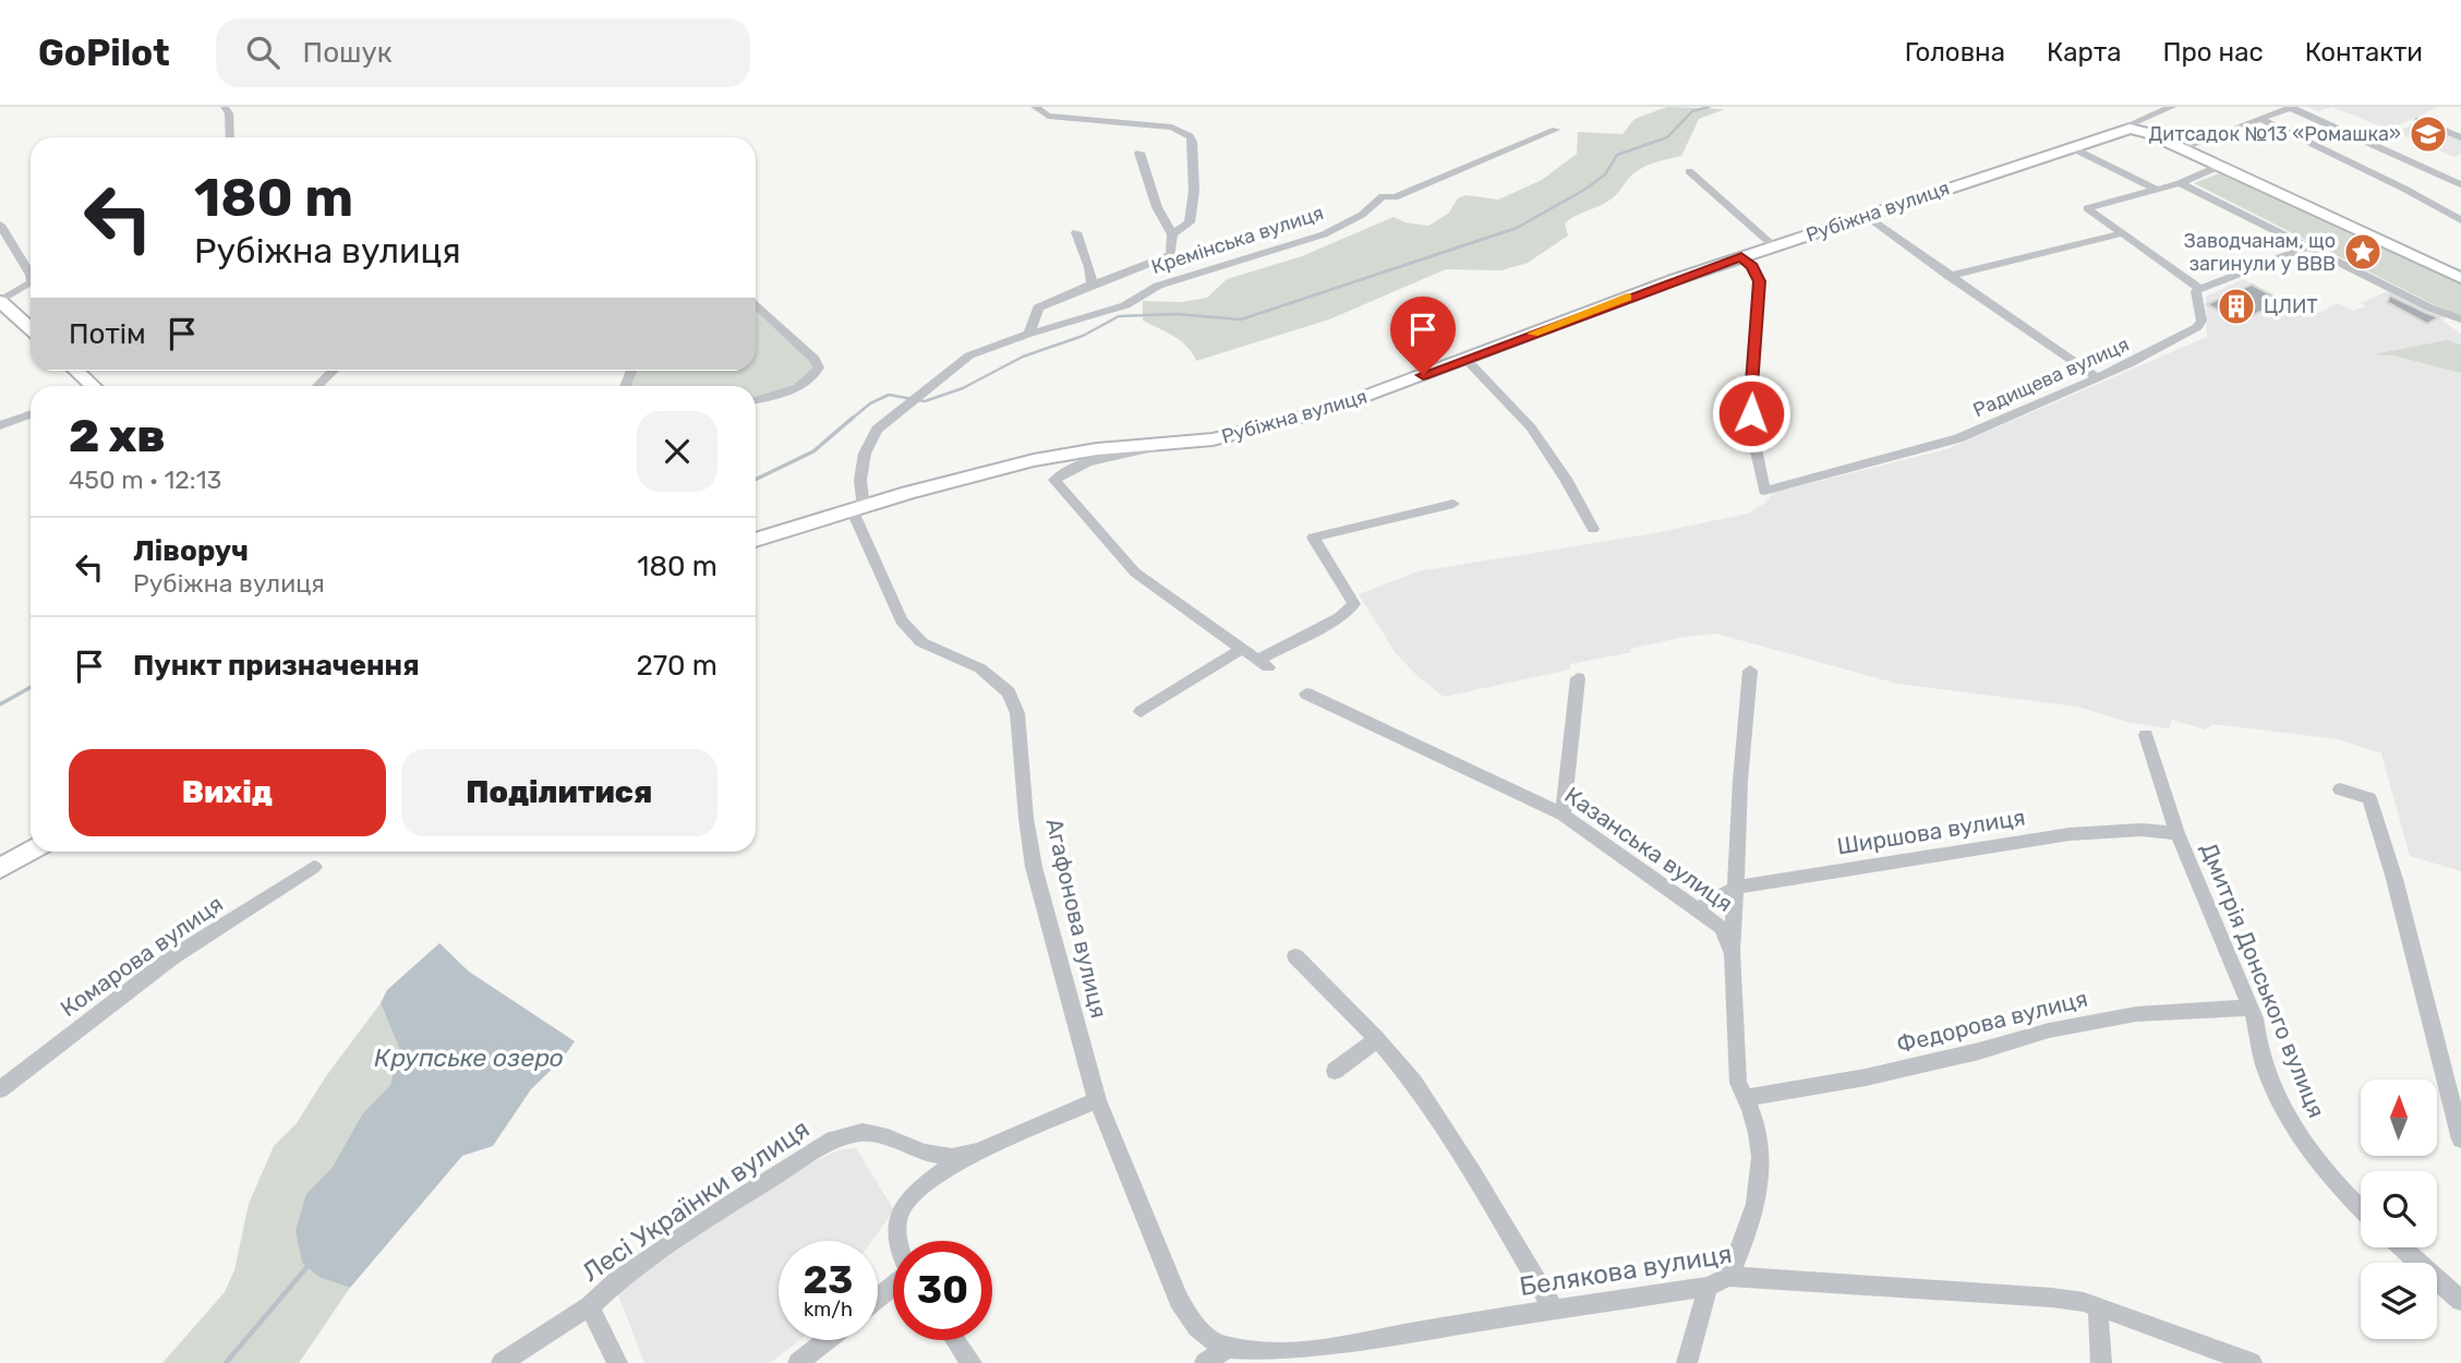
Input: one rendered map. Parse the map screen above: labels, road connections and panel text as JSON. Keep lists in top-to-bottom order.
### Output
{
  "streets": {
    "street": [
      "Рубіжна вулиця",
      "Кремінська вулиця",
      "Радищева вулиця",
      "Ширшова вулиця",
      "Казанська вулиця",
      "Агафонова вулиця",
      "Комарова вулиця",
      "Дмитрія Донського вулиця",
      "Федорова вулиця",
      "Лесі Українки вулиця",
      "Белякова вулиця"
    ]
  },
  "crossings": [
    ["Рубіжна вулиця", "Кремінська вулиця"],
    ["Рубіжна вулиця", "Радищева вулиця"],
    ["Рубіжна вулиця", "Агафонова вулиця"],
    ["Кремінська вулиця", "Агафонова вулиця"],
    ["Ширшова вулиця", "Казанська вулиця"],
    ["Ширшова вулиця", "Дмитрія Донського вулиця"],
    ["Казанська вулиця", "Федорова вулиця"],
    ["Казанська вулиця", "Белякова вулиця"],
    ["Агафонова вулиця", "Белякова вулиця"],
    ["Дмитрія Донського вулиця", "Федорова вулиця"]
  ],
  "water": ["Крупське озеро"],
  "places": {
    "school or university": ["Дитсадок №13 «Ромашка»"],
    "place": ["Заводчанам, що загинули у ВВВ"],
    "building": ["ЦЛИТ"]
  },
  "north": "top",
  "page": {
    "header": "GoPilot",
    "search": "Пошук",
    "nav": [
      "Головна",
      "Карта",
      "Про нас",
      "Контакти"
    ],
    "turn": ["180 m", "Рубіжна вулиця"],
    "then": "Потім",
    "heading": ["2 хв", "450 m · 12:13"],
    "list": [
      {
        "name": "Ліворуч",
        "note": "Рубіжна вулиця",
        "value": "180 m"
      },
      {
        "name": "Пункт призначення",
        "value": "270 m"
      }
    ],
    "buttons": ["Вихід", "Поділитися"],
    "speed": "23 km/h",
    "limit": "30"
  }
}
